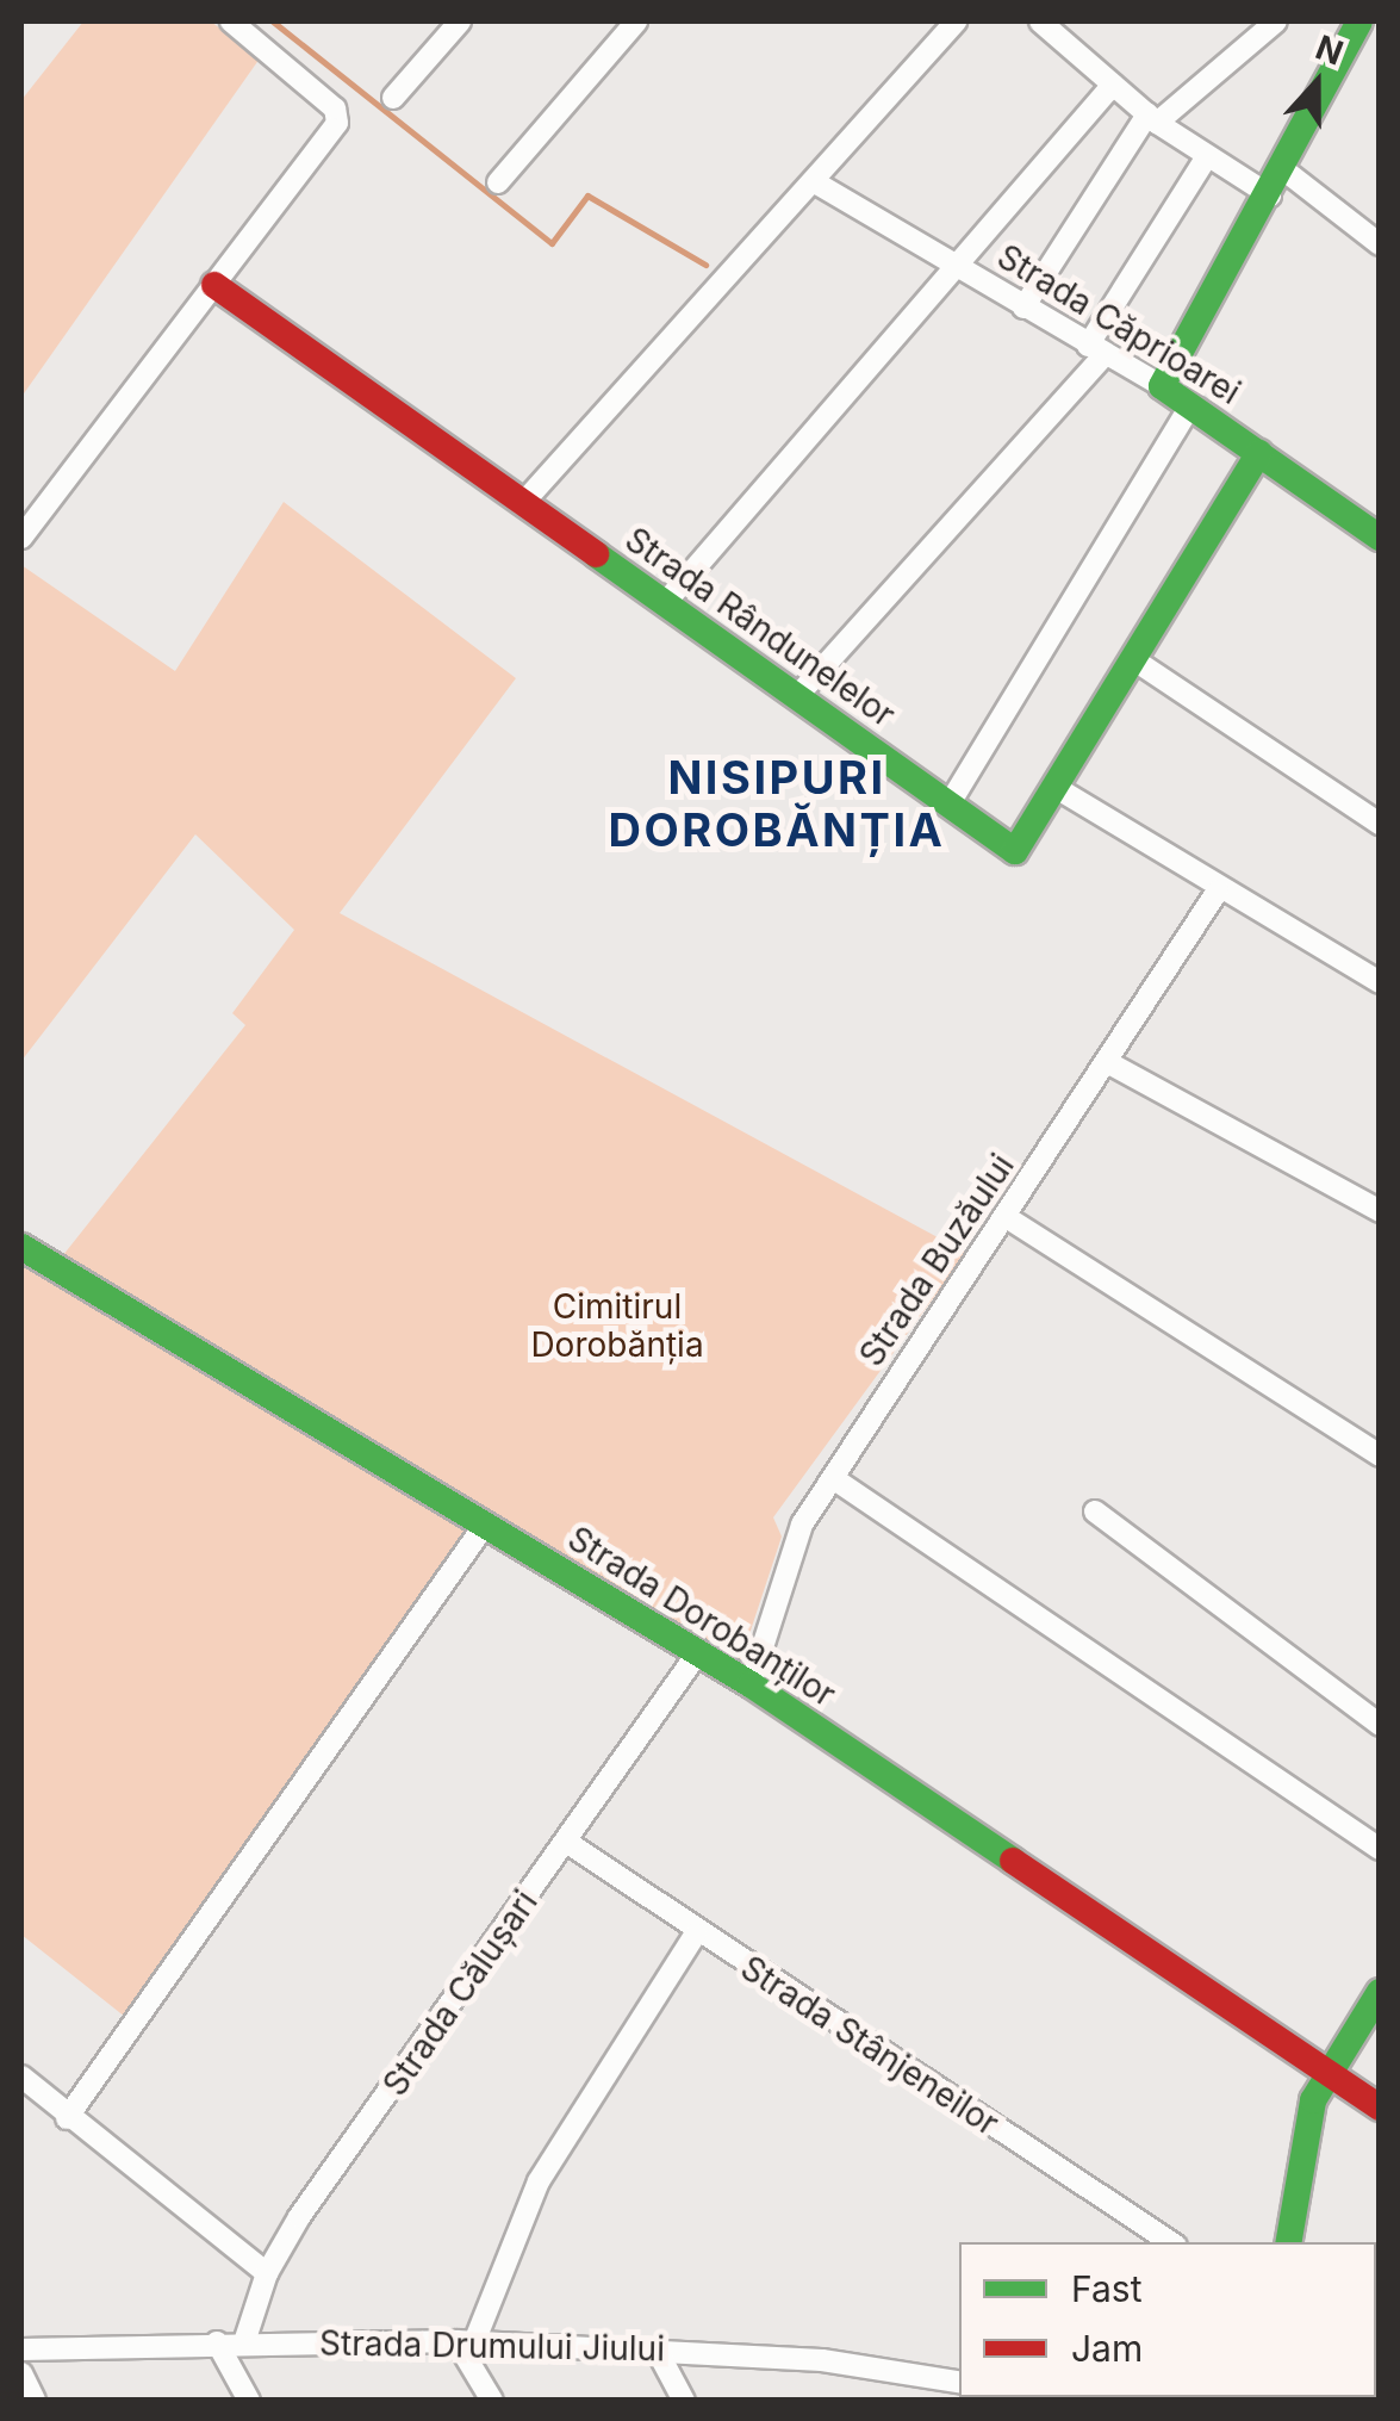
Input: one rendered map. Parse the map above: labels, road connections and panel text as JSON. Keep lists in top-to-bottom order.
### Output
{
  "streets": {
    "street": [
      "Strada Căprioarei",
      "Strada Rândunelelor",
      "Strada Buzăului",
      "Strada Dorobanților",
      "Strada Călușari",
      "Strada Stânjeneilor",
      "Strada Drumului Jiului"
    ]
  },
  "crossings": [
    ["Strada Buzăului", "Strada Dorobanților"],
    ["Strada Dorobanților", "Strada Călușari"],
    ["Strada Călușari", "Strada Stânjeneilor"],
    ["Strada Călușari", "Strada Drumului Jiului"]
  ],
  "districts": ["NISIPURI DOROBĂNȚIA"],
  "parks": ["Cimitirul Dorobănția"],
  "legend": ["Fast", "Jam"],
  "north": "top"
}
